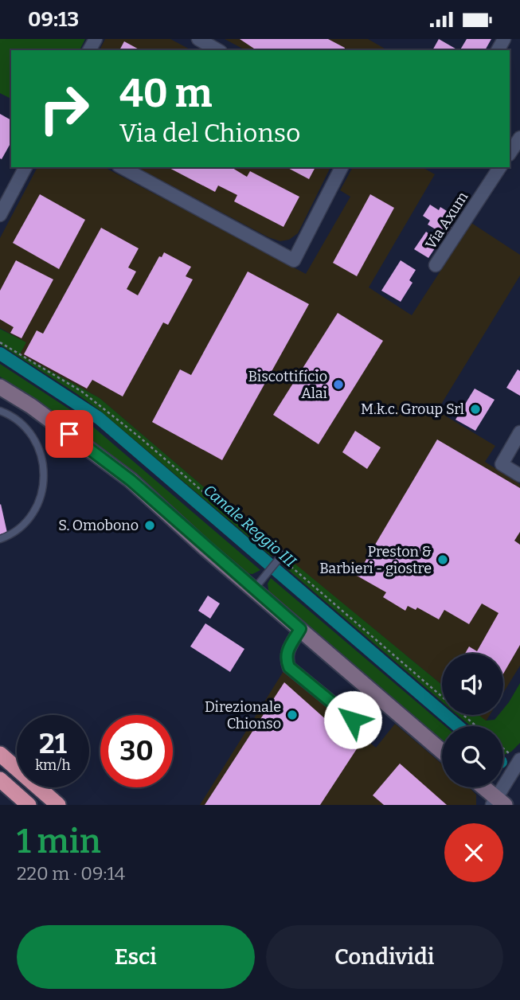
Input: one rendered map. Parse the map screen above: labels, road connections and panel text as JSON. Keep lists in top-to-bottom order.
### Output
{
  "streets": {
    "street": ["Via Axum"]
  },
  "water": ["Canale Reggio III"],
  "places": [
    "Biscottificio Alai",
    "M.k.c. Group Srl",
    "S. Omobono",
    "Preston & Barbieri - giostre",
    "Direzionale Chionso"
  ],
  "page": {
    "status": "09:13",
    "turn": ["40 m", "Via del Chionso"],
    "speed": "21 km/h",
    "limit": "30",
    "heading": ["1 min", "220 m · 09:14"],
    "buttons": ["Esci", "Condividi"]
  }
}
